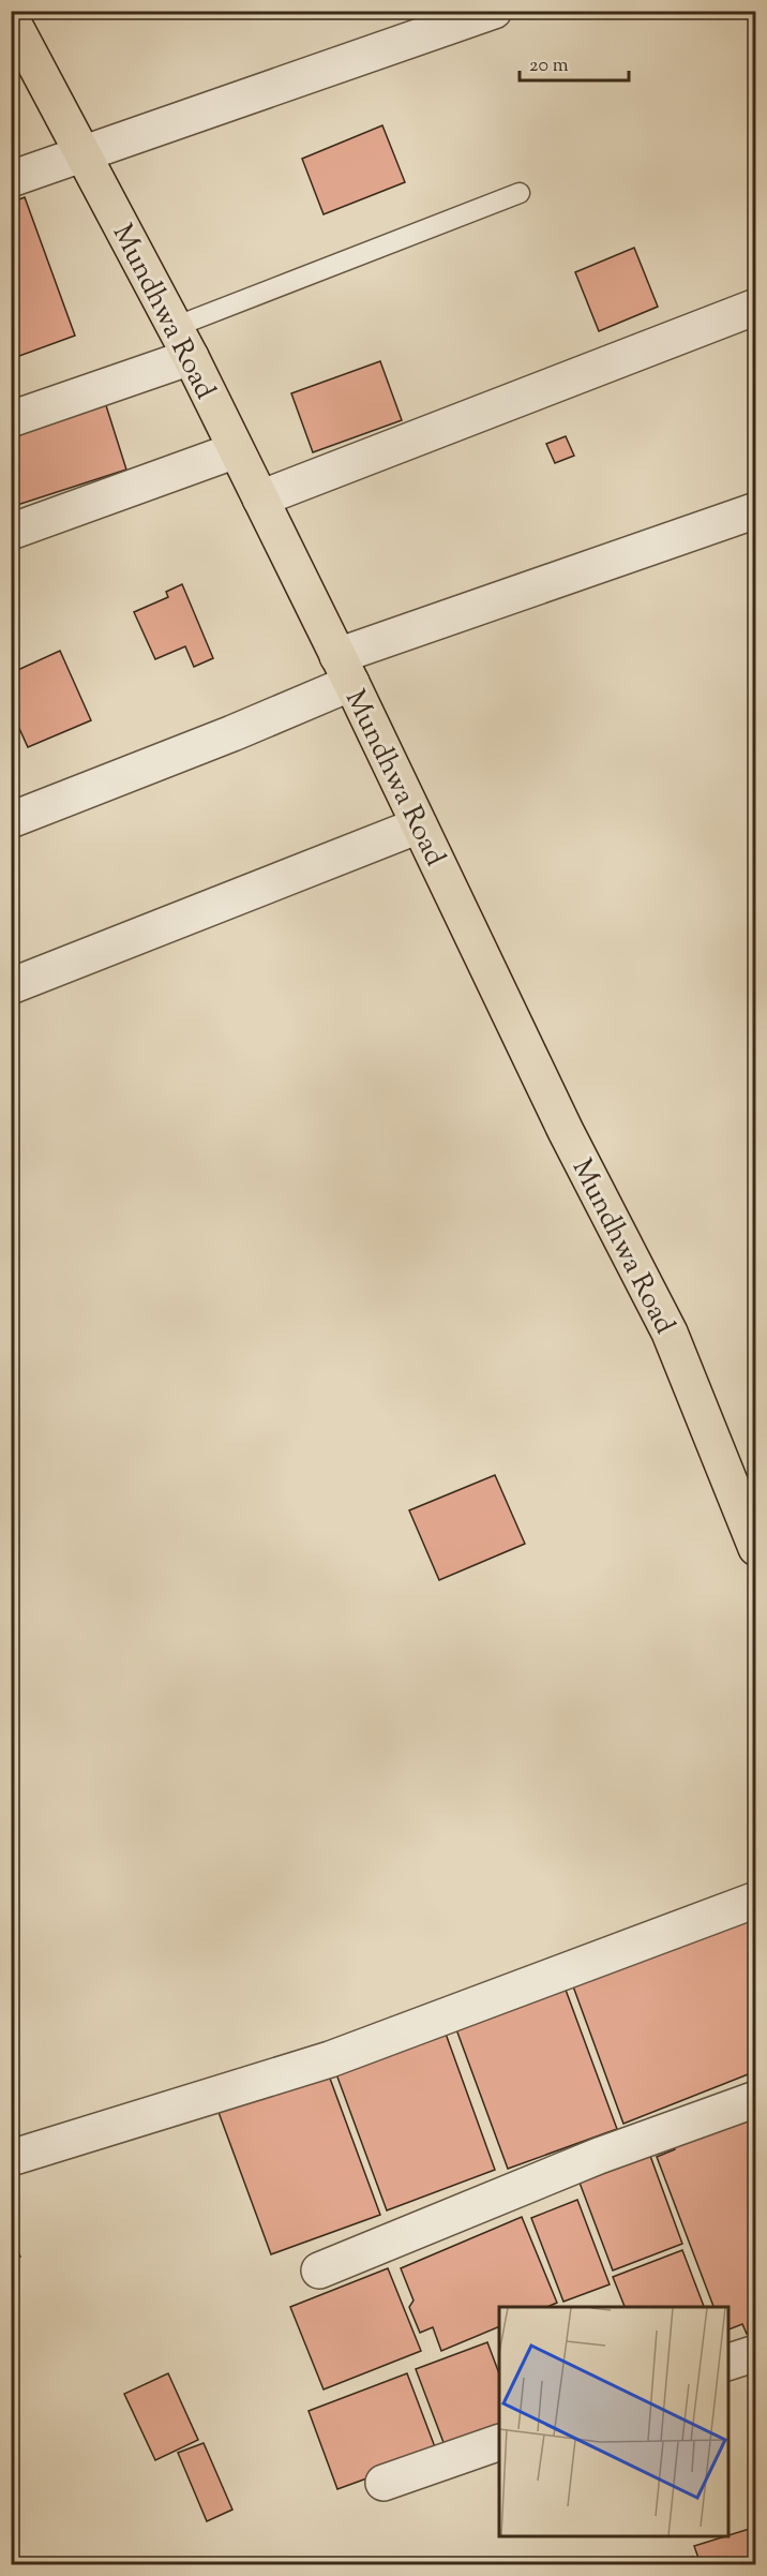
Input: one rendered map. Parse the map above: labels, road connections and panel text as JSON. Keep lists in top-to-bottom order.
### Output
{
  "streets": {
    "main road": ["Mundhwa Road"]
  },
  "scale_bar": "20 m"
}
